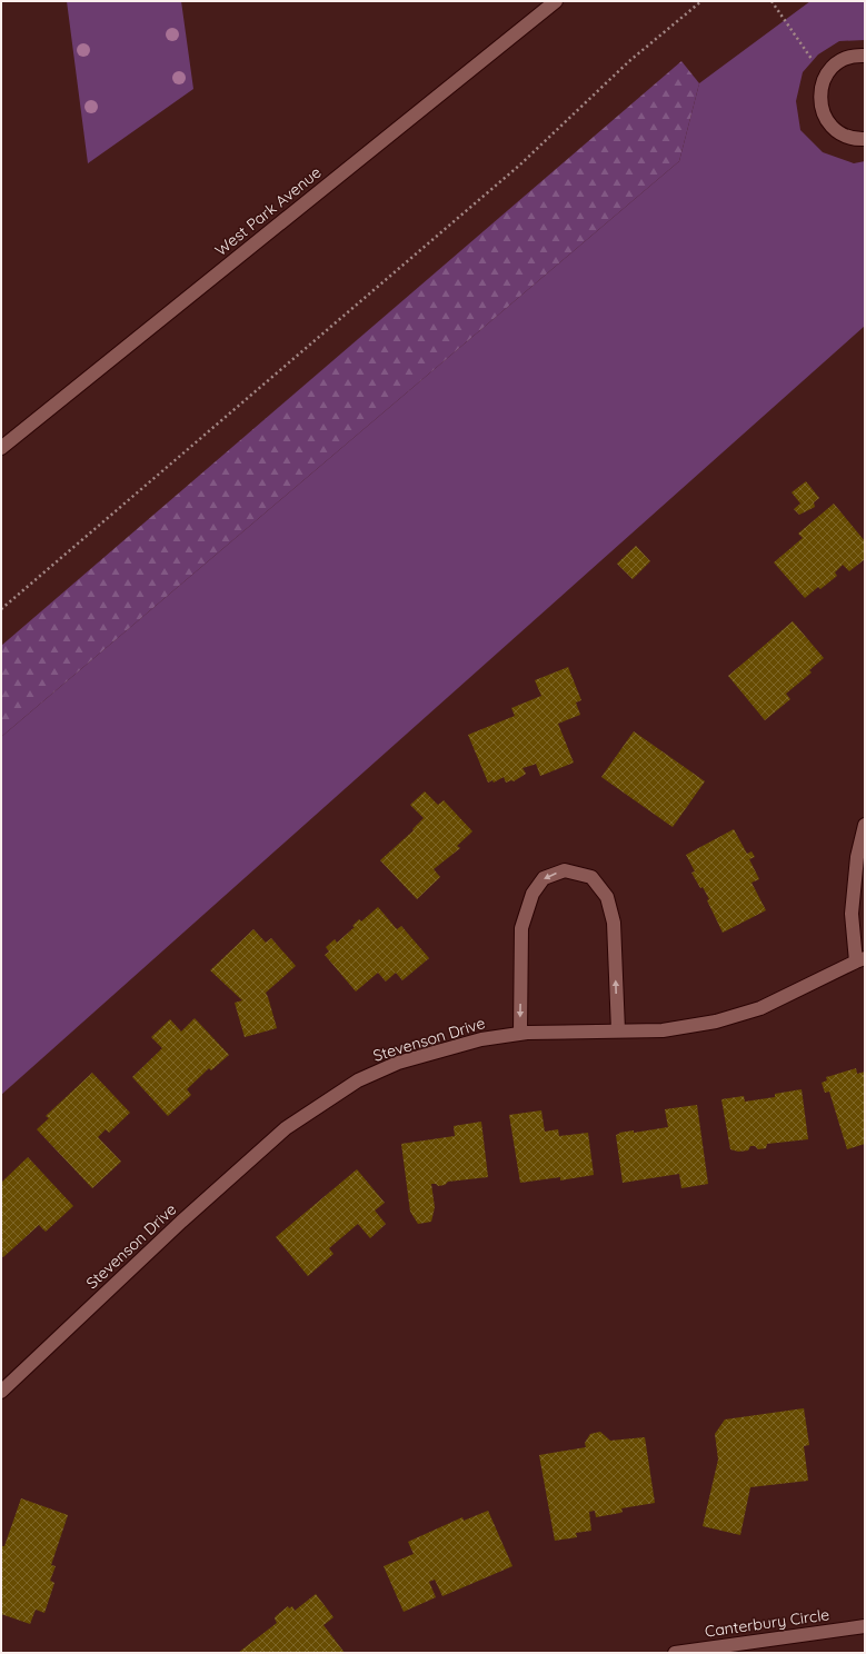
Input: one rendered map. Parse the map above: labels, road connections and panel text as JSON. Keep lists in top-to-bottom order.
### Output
{
  "streets": {
    "street": ["West Park Avenue", "Stevenson Drive", "Canterbury Circle"]
  }
}
